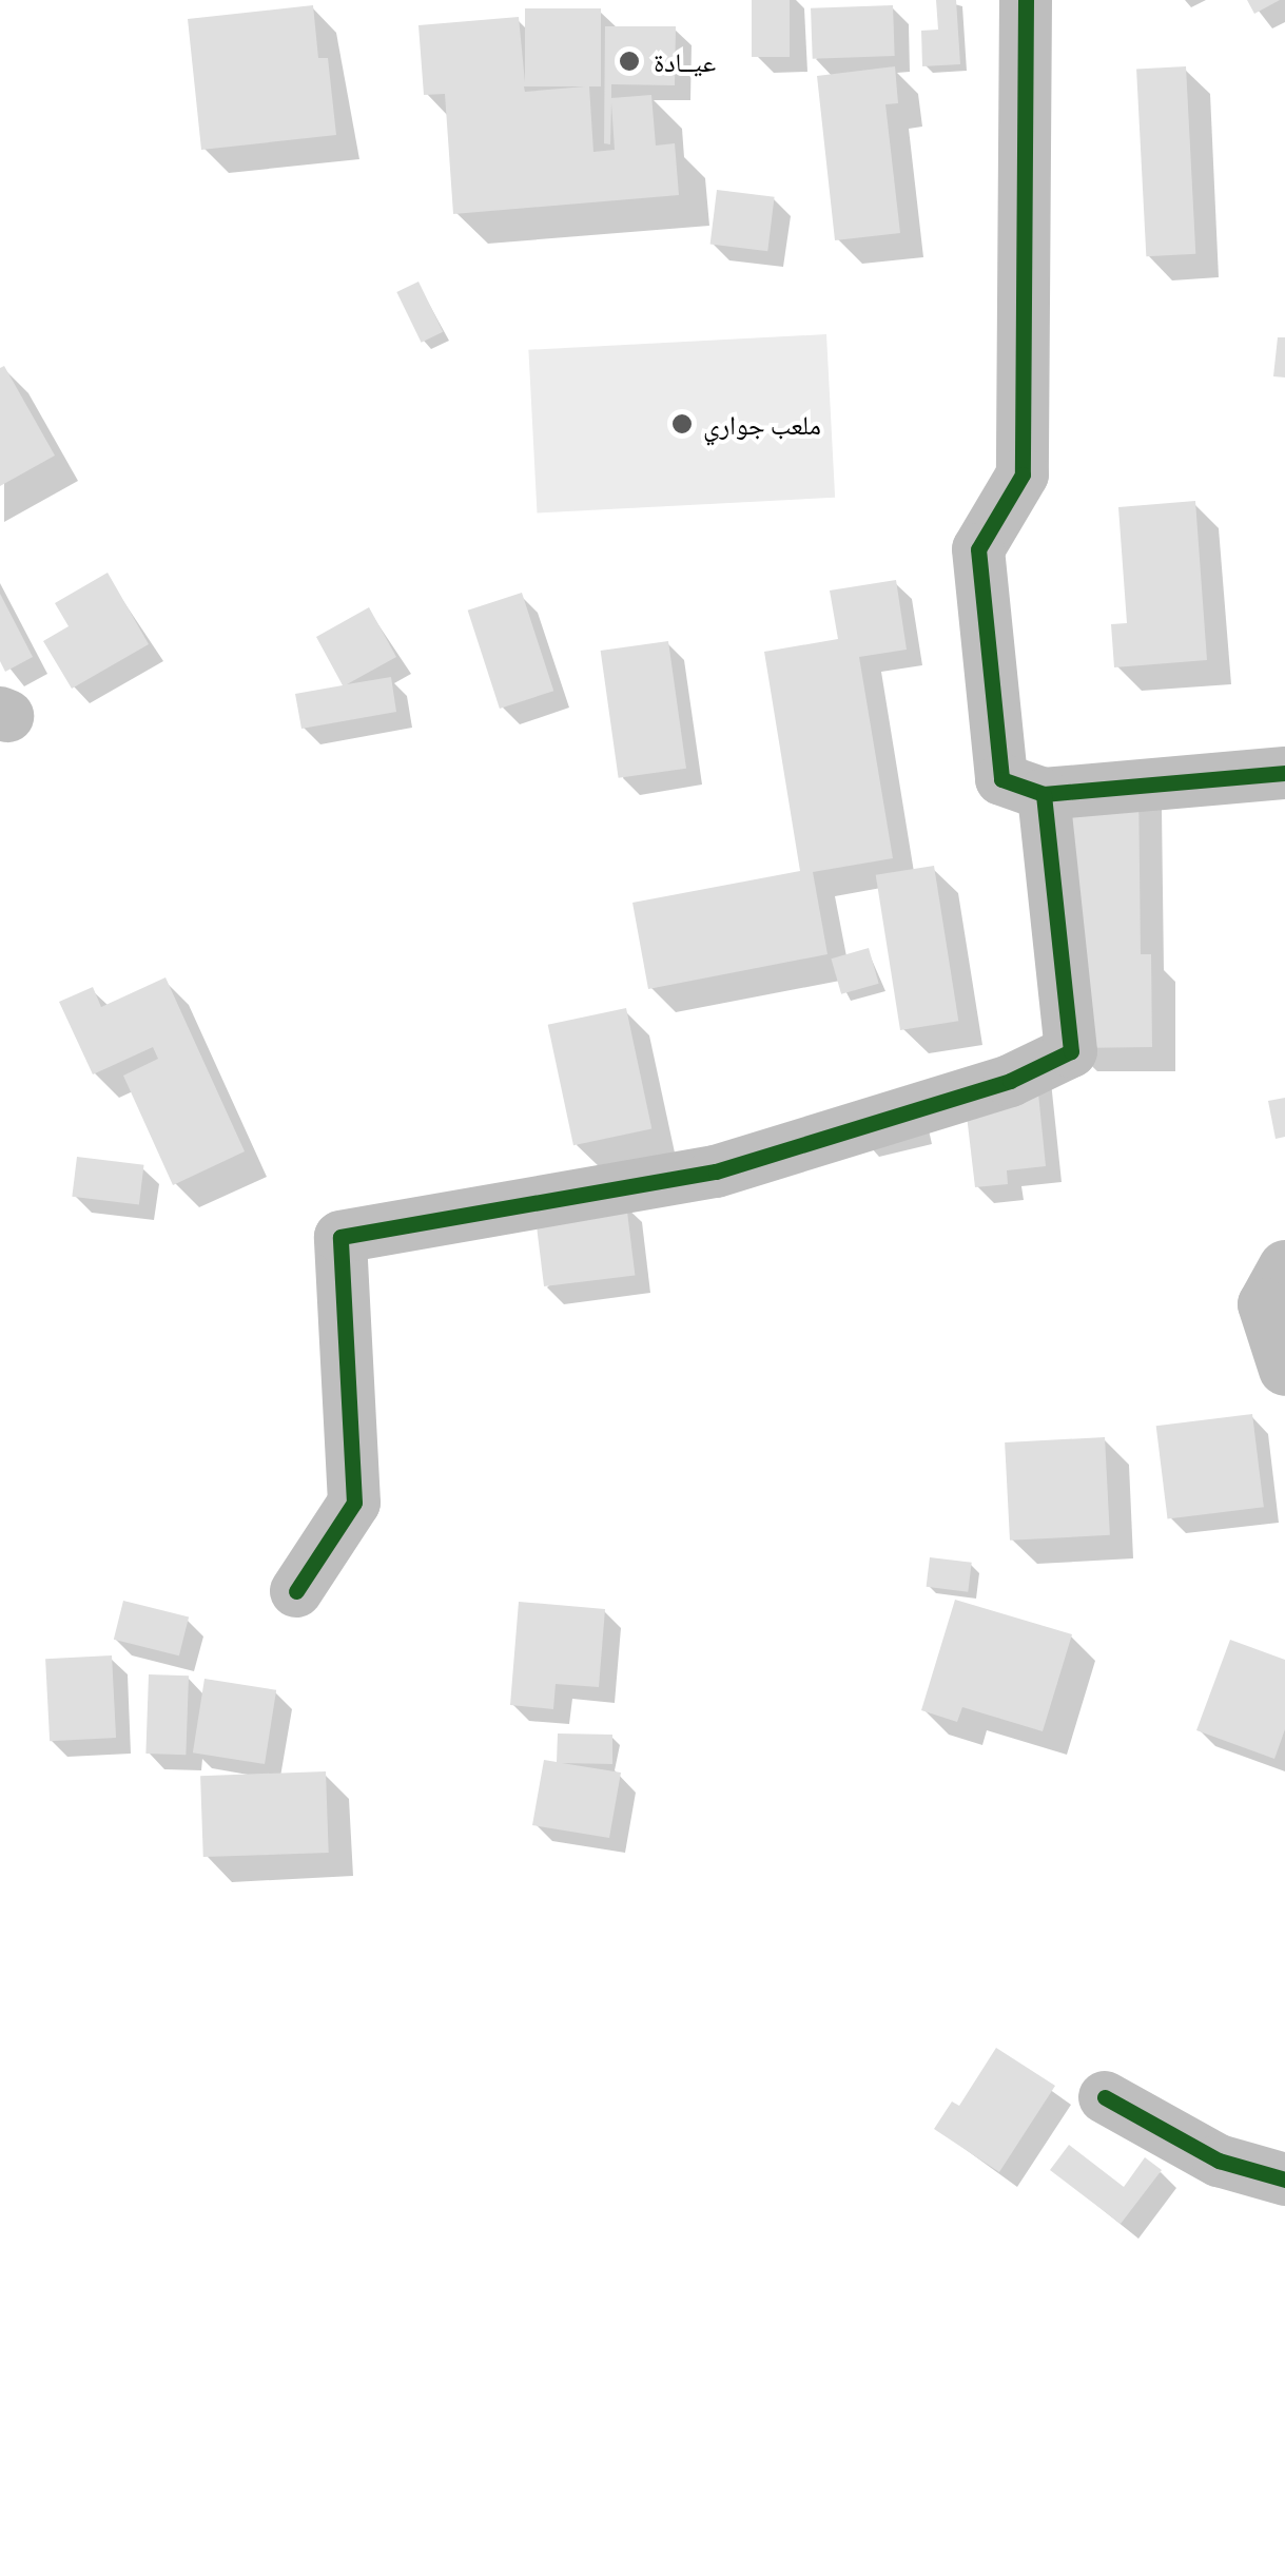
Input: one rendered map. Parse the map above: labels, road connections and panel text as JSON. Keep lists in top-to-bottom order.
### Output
{
  "places": ["عيــادة", "ملعب جواري"]
}
